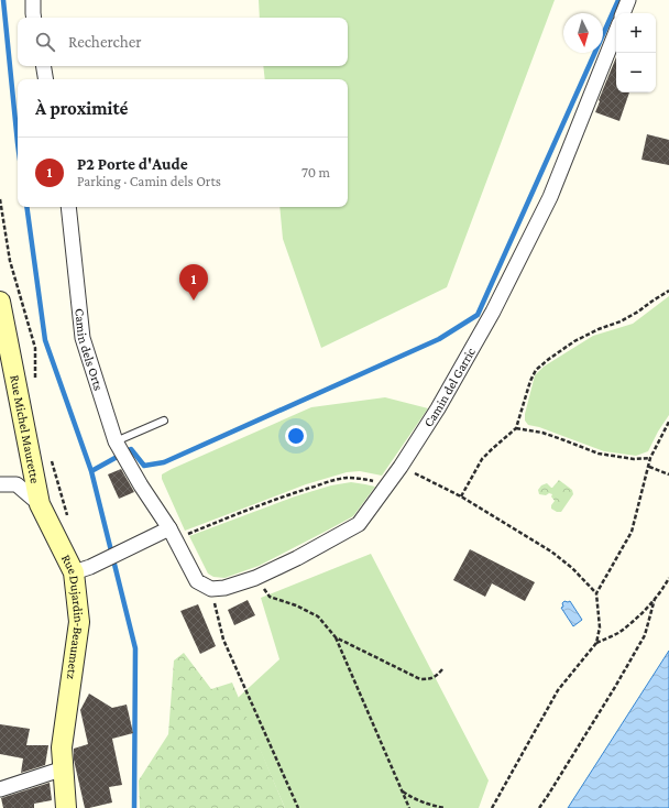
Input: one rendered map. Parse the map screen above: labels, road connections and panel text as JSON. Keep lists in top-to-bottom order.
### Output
{
  "streets": {
    "main road": ["Rue Michel Maurette", "Rue Dujardin-Beaumetz"],
    "street": ["Camin dels Orts", "Camin del Garric"]
  },
  "crossings": [
    ["Rue Michel Maurette", "Rue Dujardin-Beaumetz"]
  ],
  "north": "bottom",
  "page": {
    "map_buttons": ["+", "−"],
    "search": "Rechercher",
    "heading": "À proximité",
    "list": [
      {
        "mark": "1",
        "name": "P2 Porte d'Aude",
        "note": "Parking · Camin dels Orts",
        "value": "70 m"
      }
    ],
    "pins": "1"
  }
}
